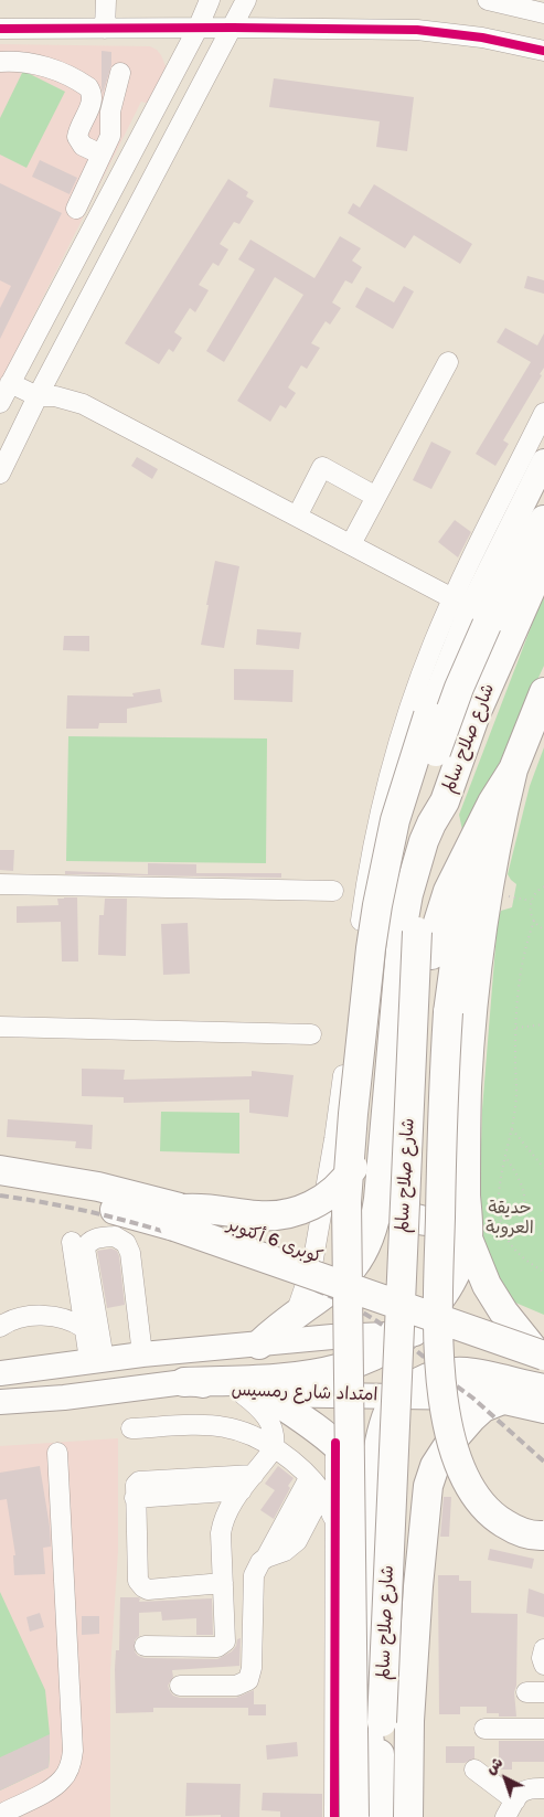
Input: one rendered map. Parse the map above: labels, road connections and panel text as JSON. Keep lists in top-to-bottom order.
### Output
{
  "streets": {
    "highway": ["شارع صلاح سالم", "كوبرى 6 أكتوبر"],
    "main road": ["امتداد شارع رمسيس"]
  },
  "parks": ["حديقة العروبة"],
  "north": "top left"
}
